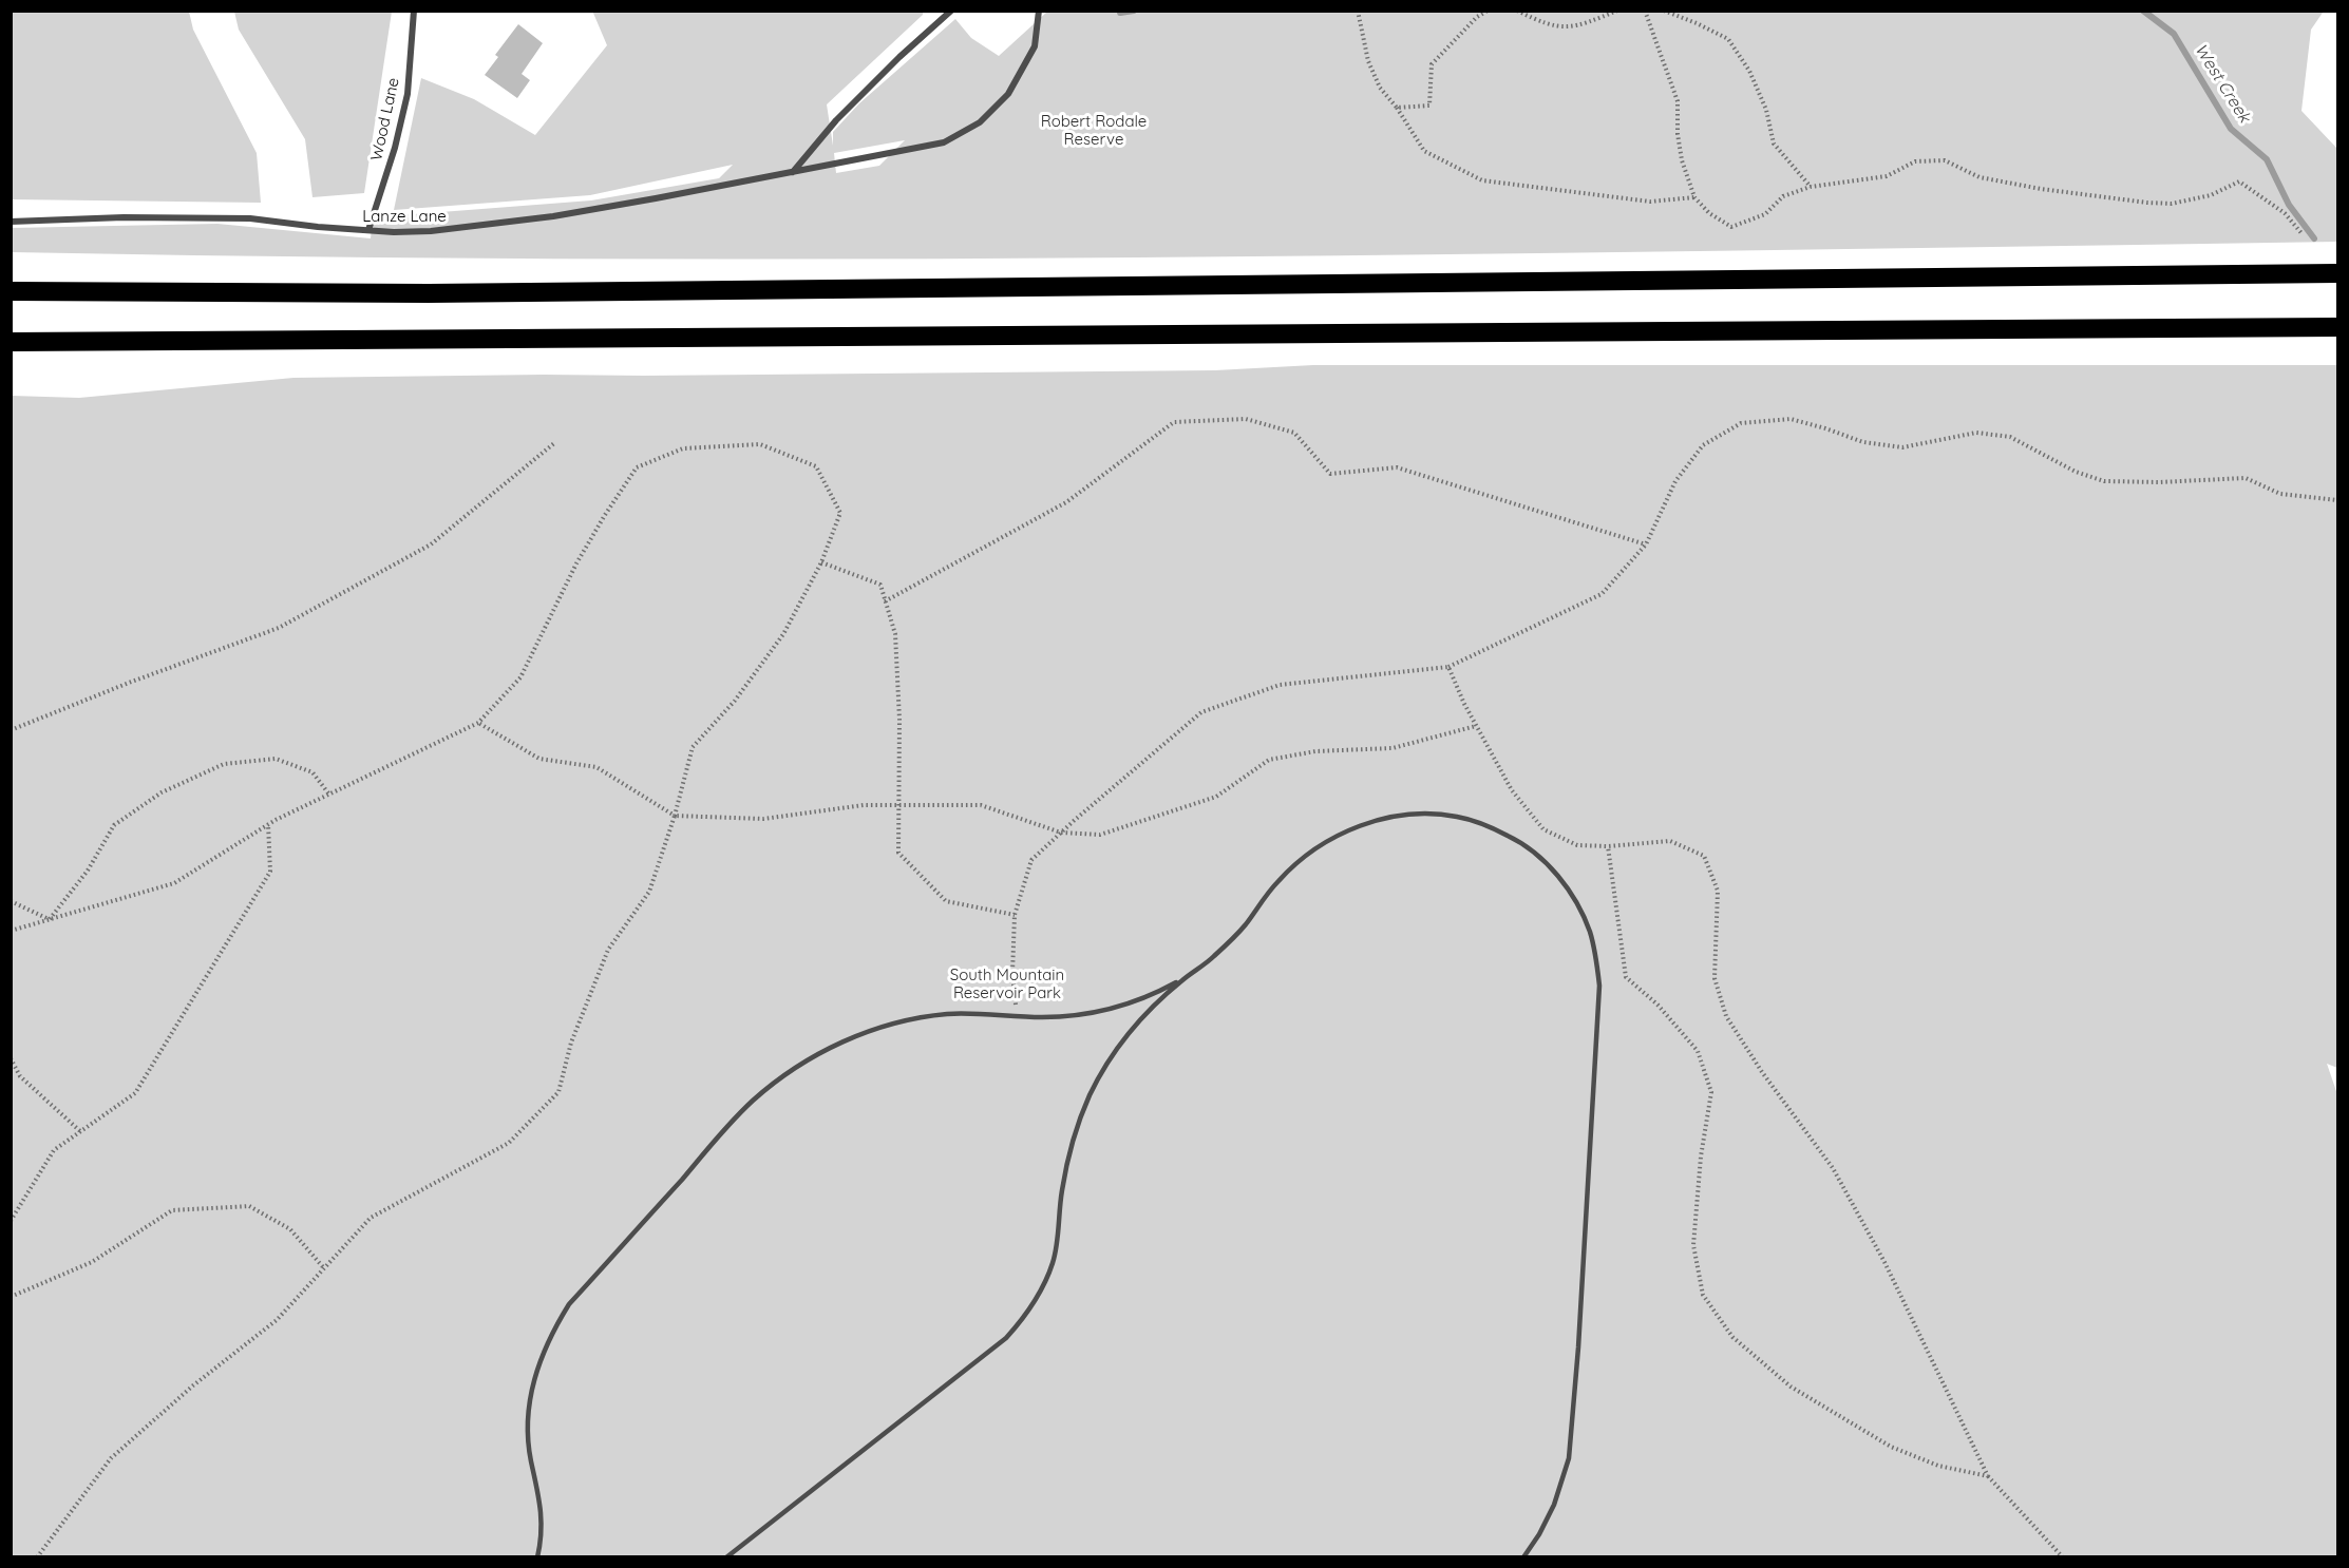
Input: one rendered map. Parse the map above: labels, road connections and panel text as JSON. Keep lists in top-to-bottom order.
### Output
{
  "streets": {
    "street": ["Wood Lane", "Lanze Lane"]
  },
  "crossings": [
    ["Wood Lane", "Lanze Lane"]
  ],
  "water": ["West Creek"],
  "parks": ["Robert Rodale Reserve", "South Mountain Reservoir Park"]
}
